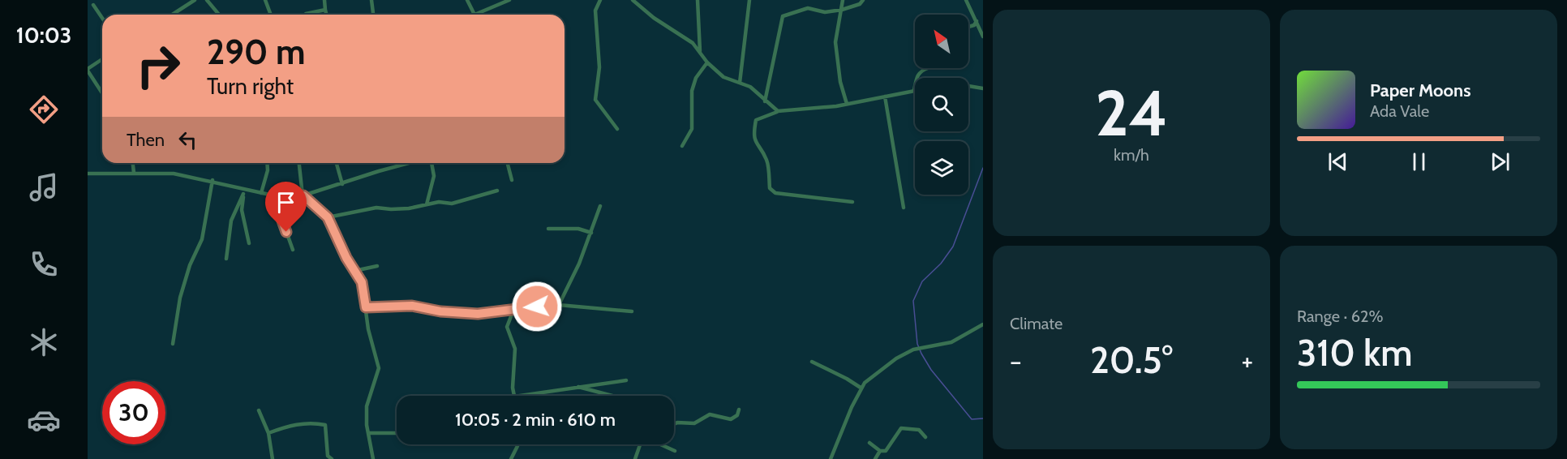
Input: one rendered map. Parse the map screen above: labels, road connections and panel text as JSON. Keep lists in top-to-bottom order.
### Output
{
  "north": "top left",
  "page": {
    "tabs": "10:03",
    "tile": [
      ["24", "km/h"],
      "Climate",
      ["Range · 62%", "310 km"]
    ],
    "turn": ["290 m", "Turn right"],
    "song": ["Paper Moons", "Ada Vale"],
    "then": "Then",
    "heat": ["−", "20.5°", "+"],
    "limit": "30",
    "trip": "10:05 · 2 min · 610 m"
  }
}
